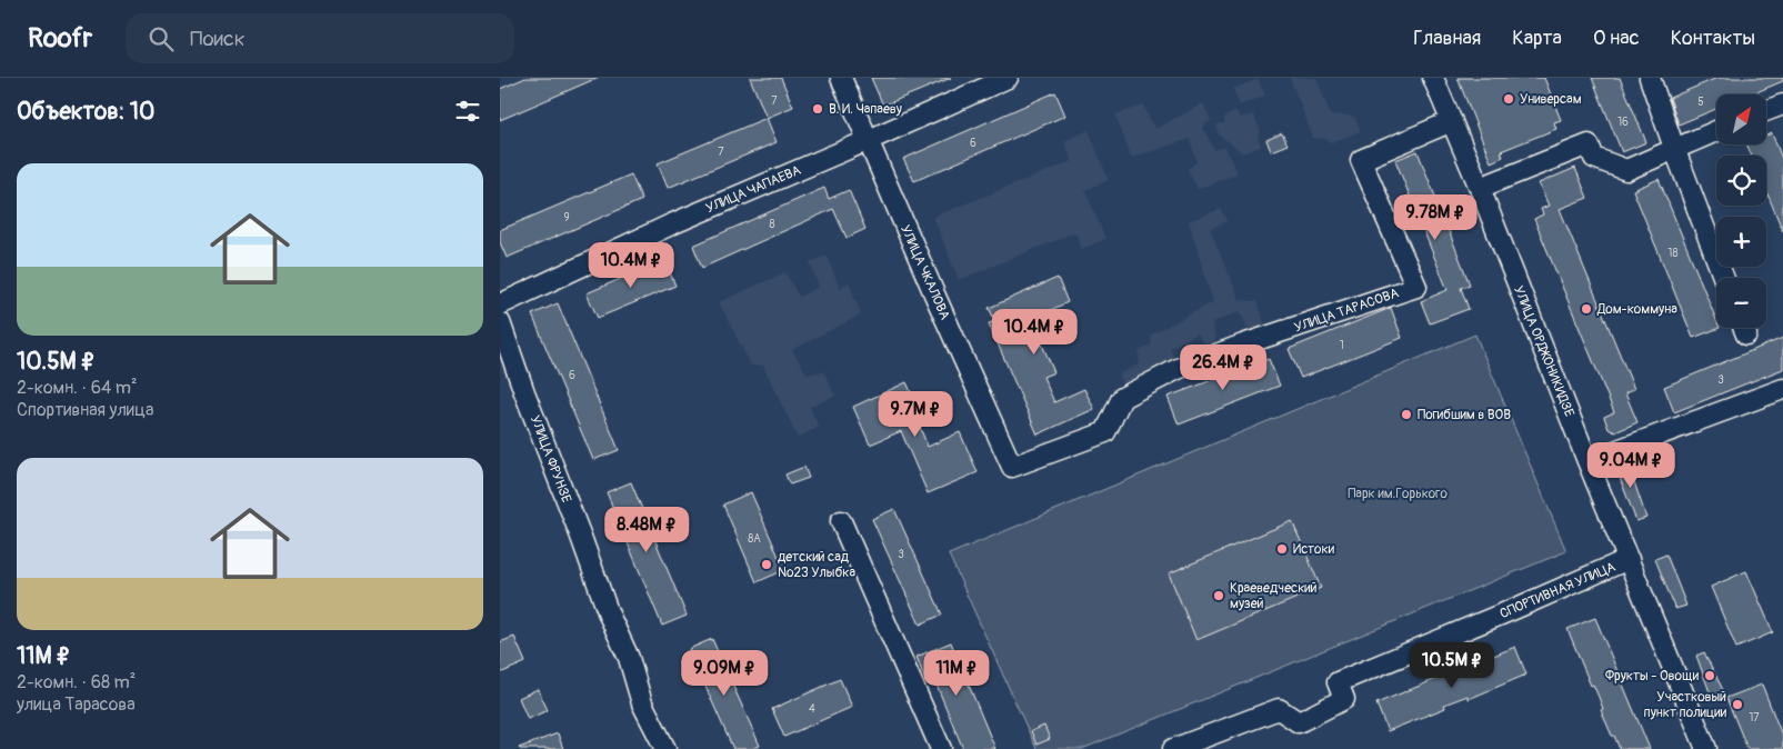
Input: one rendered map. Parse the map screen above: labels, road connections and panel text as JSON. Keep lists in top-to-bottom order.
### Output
{
  "streets": {
    "street": [
      "УЛИЦА ЧАПАЕВА",
      "УЛИЦА ЧКАЛОВА",
      "УЛИЦА ТАРАСОВА",
      "УЛИЦА ОРДЖОНИКИДЗЕ",
      "УЛИЦА ФРУНЗЕ",
      "СПОРТИВНАЯ УЛИЦА"
    ]
  },
  "crossings": [
    ["УЛИЦА ЧАПАЕВА", "УЛИЦА ЧКАЛОВА"],
    ["УЛИЦА ЧКАЛОВА", "УЛИЦА ТАРАСОВА"],
    ["УЛИЦА ТАРАСОВА", "УЛИЦА ОРДЖОНИКИДЗЕ"],
    ["УЛИЦА ОРДЖОНИКИДЗЕ", "СПОРТИВНАЯ УЛИЦА"]
  ],
  "parks": ["Парк им.Горького"],
  "places": [
    "Универсам",
    "В. И. Чапаеву",
    "Дом-коммуна",
    "Погибшим в ВОВ",
    "Истоки",
    "детский сад №23 Улыбка",
    "Краеведческий музей",
    "Фрукты - Овощи",
    "Участковый пункт полиции"
  ],
  "house_numbers": [
    "7",
    "5",
    "16",
    "6",
    "7",
    "9",
    "8",
    "18",
    "1",
    "6",
    "3",
    "8А",
    "3",
    "4",
    "17"
  ],
  "north": "top right",
  "page": {
    "header": "Roofr",
    "search": "Поиск",
    "nav": [
      "Главная",
      "Карта",
      "О нас",
      "Контакты"
    ],
    "heading": "Объектов: 10",
    "map_buttons": ["+", "−"],
    "list": [
      {
        "name": "10.5M ₽",
        "note": "2-комн. · 64 m² · Спортивная улица"
      },
      {
        "name": "11M ₽",
        "note": "2-комн. · 68 m² · улица Тарасова"
      }
    ],
    "price": [
      "9.78M ₽",
      "10.4M ₽",
      "10.4M ₽",
      "26.4M ₽",
      "9.7M ₽",
      "9.04M ₽",
      "8.48M ₽",
      "10.5M ₽",
      "9.09M ₽",
      "11M ₽"
    ]
  }
}
